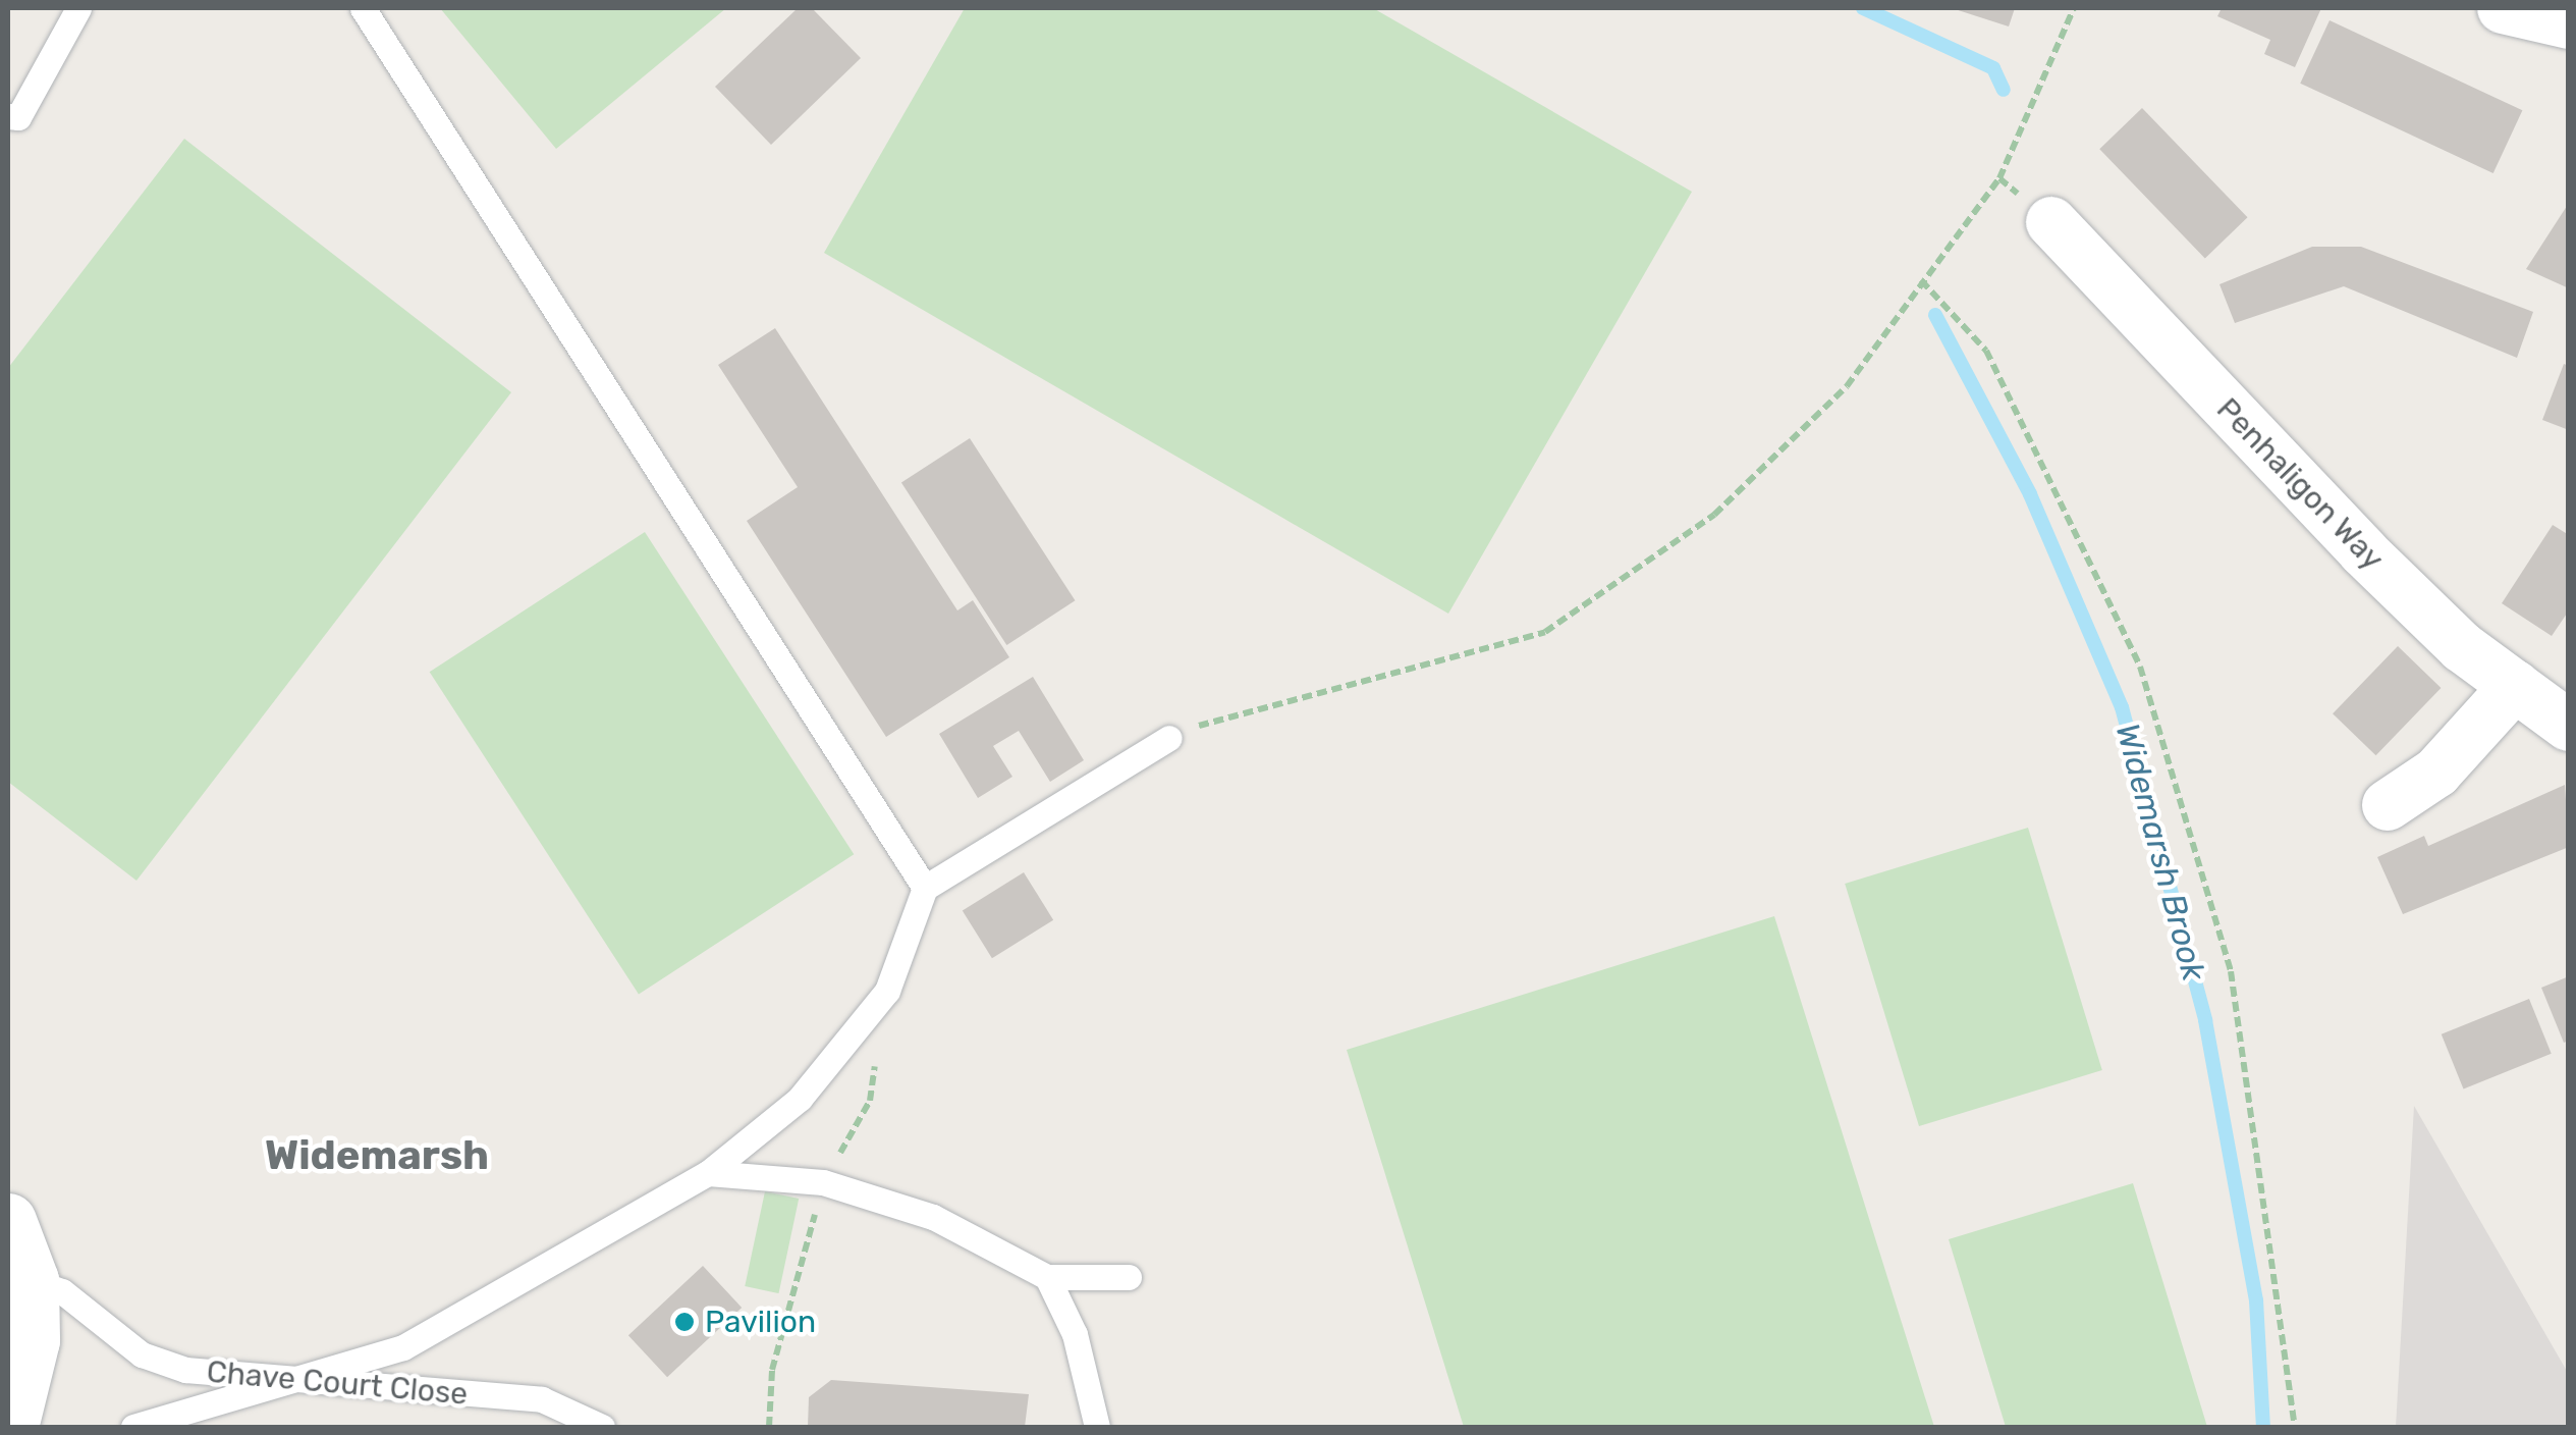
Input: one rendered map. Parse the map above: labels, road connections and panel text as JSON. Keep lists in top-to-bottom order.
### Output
{
  "streets": {
    "street": ["Penhaligon Way"],
    "lane": ["Chave Court Close"]
  },
  "districts": ["Widemarsh"],
  "water": ["Widemarsh Brook"],
  "places": ["Pavilion"]
}
